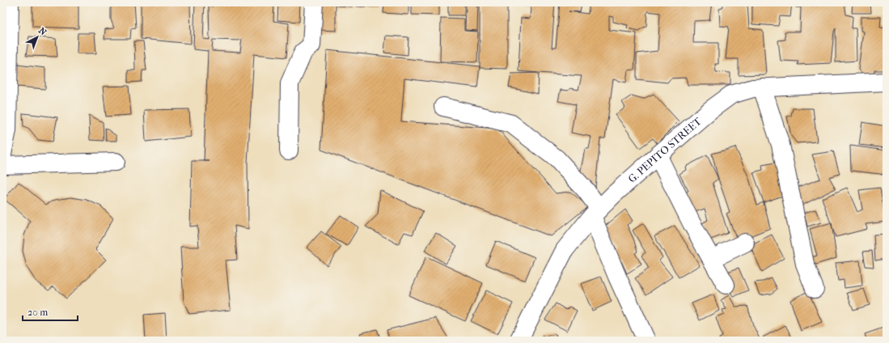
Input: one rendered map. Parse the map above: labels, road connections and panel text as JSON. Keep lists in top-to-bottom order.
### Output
{
  "streets": {
    "street": ["G. PEPITO STREET"]
  },
  "scale_bar": "20 m",
  "north": "top right"
}
